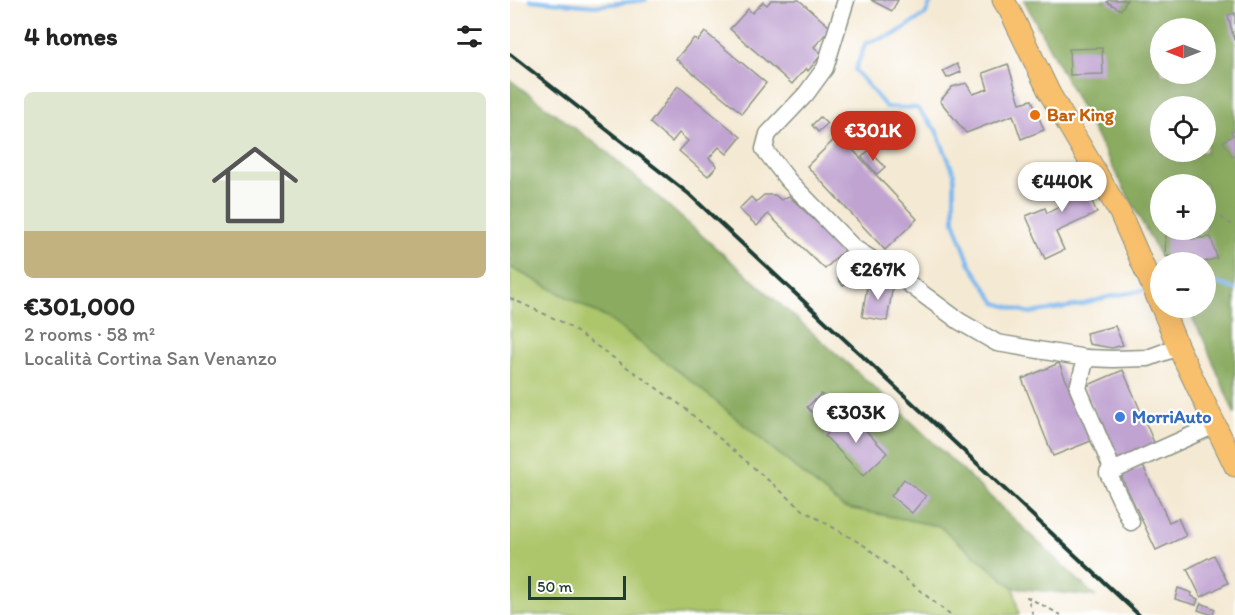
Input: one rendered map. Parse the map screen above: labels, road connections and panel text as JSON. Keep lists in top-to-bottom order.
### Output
{
  "places": ["Bar King", "MorriAuto"],
  "scale_bar": "50 m",
  "north": "left",
  "page": {
    "heading": "4 homes",
    "map_buttons": ["+", "−"],
    "list": [
      {
        "name": "€301,000",
        "note": "2 rooms · 58 m² · Località Cortina San Venanzo"
      }
    ],
    "price": [
      "€301K",
      "€440K",
      "€267K",
      "€303K"
    ],
    "scale": "50 m"
  }
}
